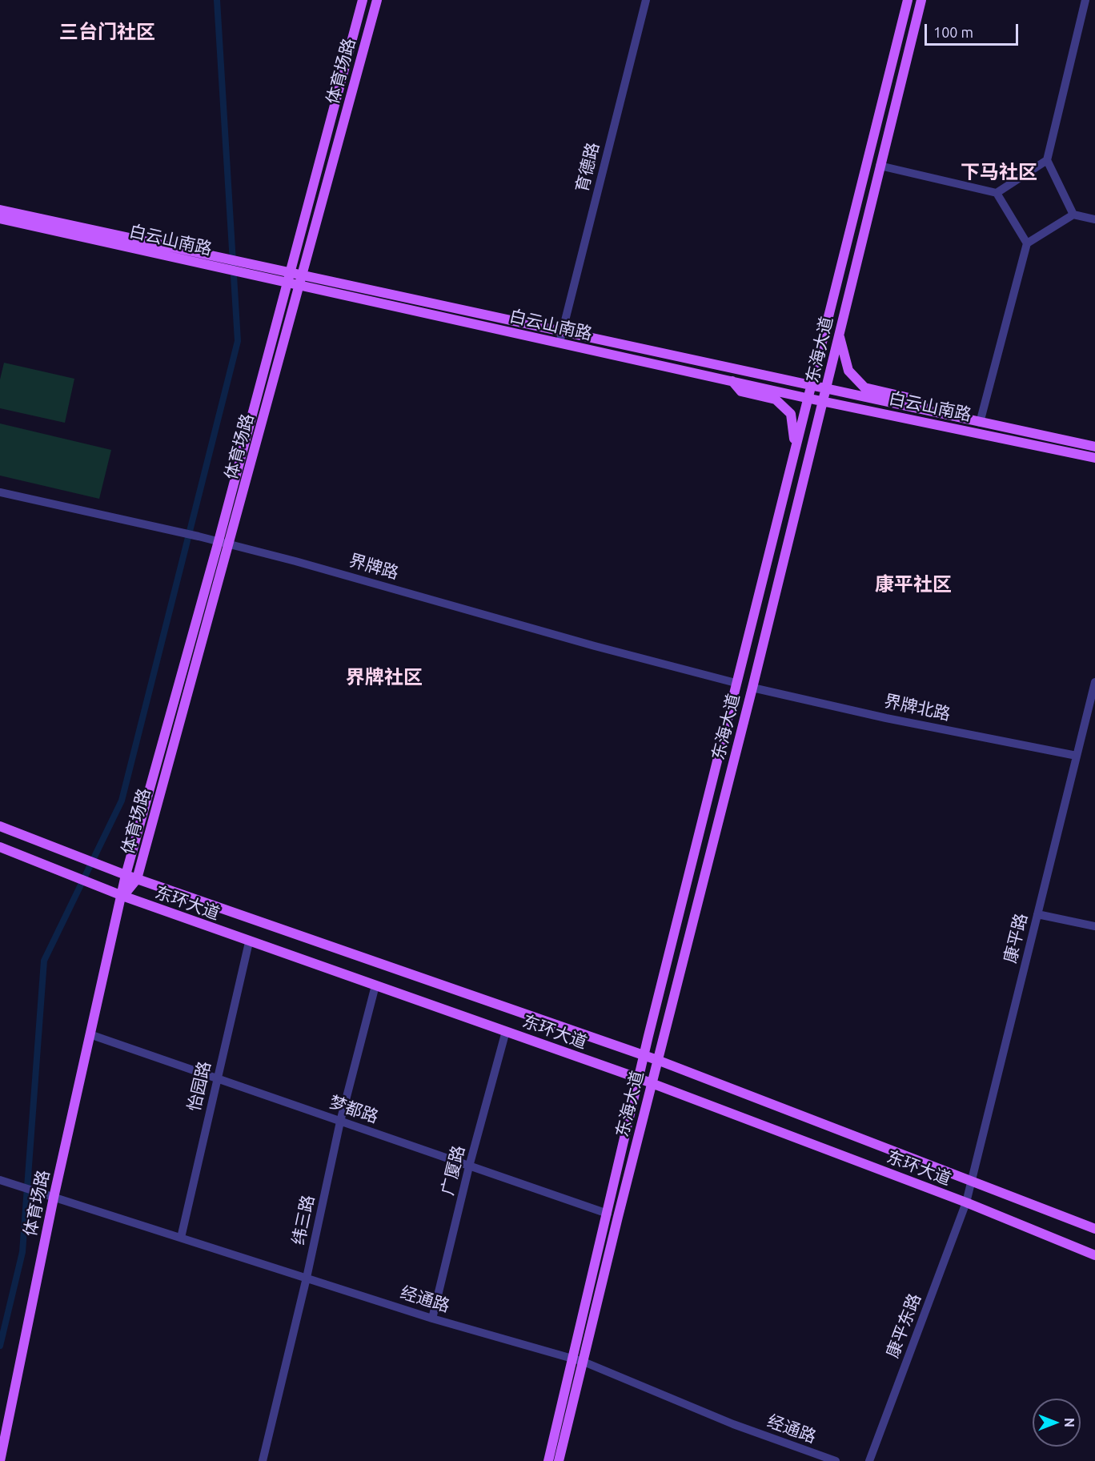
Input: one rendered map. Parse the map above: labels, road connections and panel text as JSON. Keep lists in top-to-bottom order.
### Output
{
  "streets": {
    "main road": [
      "体育场路",
      "白云山南路",
      "东海大道",
      "东环大道"
    ],
    "street": [
      "育德路",
      "界牌路",
      "界牌北路",
      "康平路",
      "怡园路",
      "梦都路",
      "广厦路",
      "纬三路",
      "经通路",
      "康平东路"
    ]
  },
  "crossings": [
    ["体育场路", "白云山南路"],
    ["体育场路", "界牌路"],
    ["体育场路", "东环大道"],
    ["体育场路", "梦都路"],
    ["体育场路", "经通路"],
    ["育德路", "白云山南路"],
    ["白云山南路", "东海大道"],
    ["东海大道", "界牌路"],
    ["东海大道", "界牌北路"],
    ["东海大道", "东环大道"],
    ["东海大道", "梦都路"],
    ["东海大道", "经通路"],
    ["界牌北路", "康平路"],
    ["东环大道", "康平路"],
    ["东环大道", "怡园路"],
    ["东环大道", "广厦路"],
    ["东环大道", "纬三路"],
    ["东环大道", "康平东路"],
    ["康平路", "康平东路"],
    ["怡园路", "梦都路"],
    ["怡园路", "经通路"],
    ["梦都路", "广厦路"],
    ["梦都路", "纬三路"],
    ["广厦路", "经通路"],
    ["纬三路", "经通路"]
  ],
  "districts": [
    "三台门社区",
    "下马社区",
    "康平社区",
    "界牌社区"
  ],
  "scale_bar": "100 m",
  "north": "right"
}
